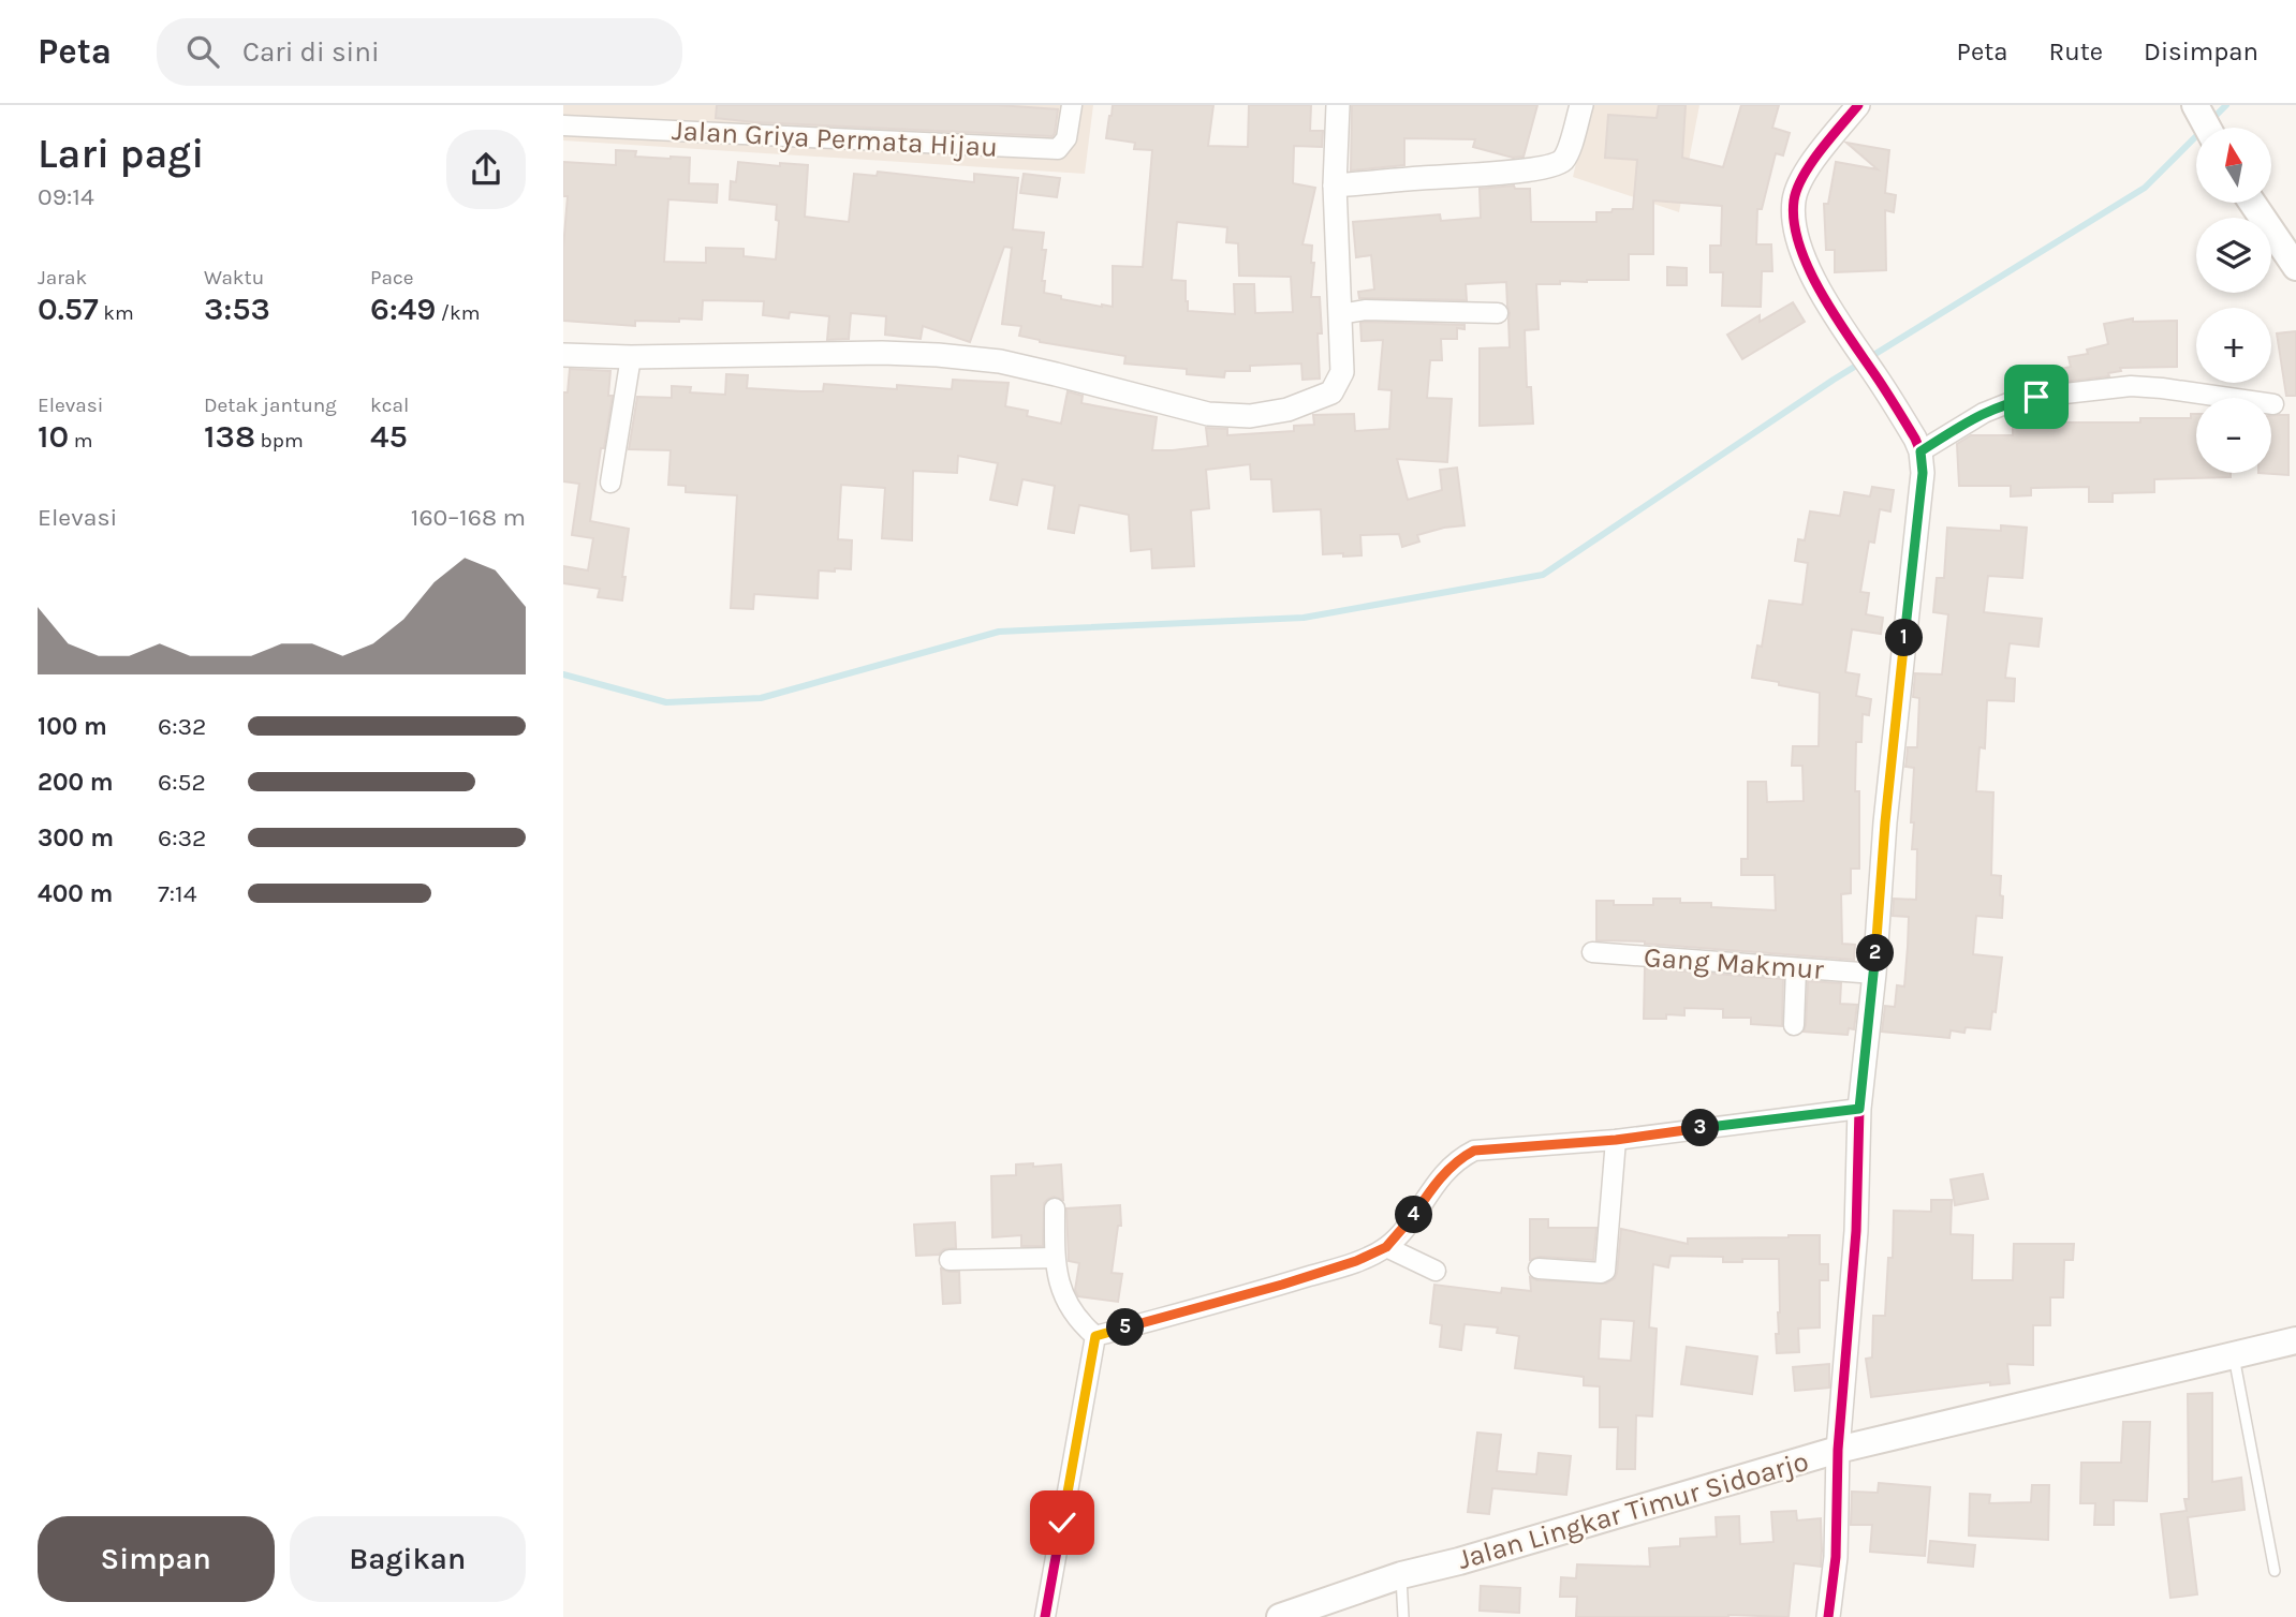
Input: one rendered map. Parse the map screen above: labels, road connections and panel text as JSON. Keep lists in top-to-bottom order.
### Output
{
  "streets": {
    "main road": ["Jalan Lingkar Timur Sidoarjo"],
    "street": ["Jalan Griya Permata Hijau", "Gang Makmur"]
  },
  "north": "top",
  "page": {
    "header": "Peta",
    "search": "Cari di sini",
    "nav": ["Peta", "Rute", "Disimpan"],
    "heading": ["Lari pagi", "09:14"],
    "map_buttons": ["+", "−"],
    "stats": [
      ["Jarak", "0.57 km"],
      ["Waktu", "3:53"],
      ["Pace", "6:49 /km"],
      ["Elevasi", "10 m"],
      ["Detak jantung", "138 bpm"],
      ["kcal", "45"]
    ],
    "chart": ["Elevasi", "160–168 m"],
    "pins": [
      "1",
      "2",
      "3",
      "4",
      "5"
    ],
    "list": [
      {
        "name": "100 m",
        "note": "6:32"
      },
      {
        "name": "200 m",
        "note": "6:52"
      },
      {
        "name": "300 m",
        "note": "6:32"
      },
      {
        "name": "400 m",
        "note": "7:14"
      }
    ],
    "buttons": ["Simpan", "Bagikan"]
  }
}
